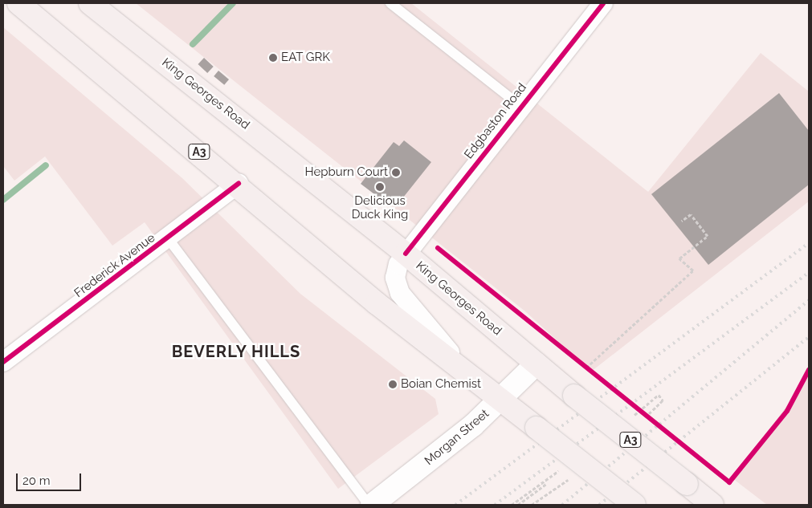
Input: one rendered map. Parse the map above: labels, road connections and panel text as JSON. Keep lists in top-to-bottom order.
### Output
{
  "streets": {
    "highway": ["King Georges Road", "A3"],
    "street": ["Edgbaston Road", "Frederick Avenue", "Morgan Street"]
  },
  "crossings": [
    ["King Georges Road", "Edgbaston Road"],
    ["King Georges Road", "Morgan Street"],
    ["Edgbaston Road", "A3"],
    ["A3", "Frederick Avenue"],
    ["A3", "Morgan Street"]
  ],
  "districts": ["BEVERLY HILLS"],
  "places": [
    "EAT GRK",
    "Hepburn Court",
    "Delicious Duck King",
    "Boian Chemist"
  ],
  "scale_bar": "20 m"
}
